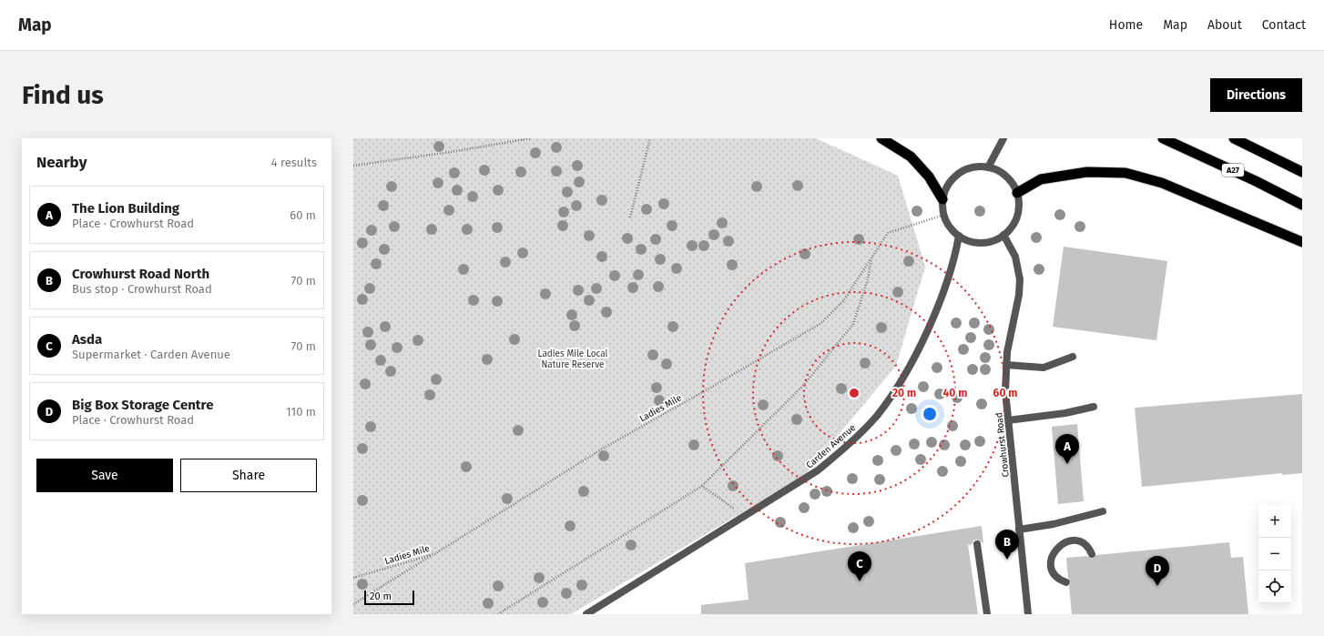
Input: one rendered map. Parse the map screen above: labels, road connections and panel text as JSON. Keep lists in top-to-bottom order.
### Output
{
  "streets": {
    "highway": ["A27"],
    "street": ["Crowhurst Road", "Carden Avenue"],
    "path": ["Ladies Mile"]
  },
  "crossings": [
    ["Ladies Mile", "Crowhurst Road"],
    ["Ladies Mile", "Carden Avenue"],
    ["Crowhurst Road", "Carden Avenue"]
  ],
  "parks": ["Ladies Mile Local Nature Reserve"],
  "scale_bar": "20 m",
  "page": {
    "header": "Map",
    "nav": [
      "Home",
      "Map",
      "About",
      "Contact"
    ],
    "buttons": [
      "Directions",
      ["Save", "Share"]
    ],
    "title": "Find us",
    "heading": ["Nearby", "4 results"],
    "list": [
      {
        "mark": "A",
        "name": "The Lion Building",
        "note": "Place · Crowhurst Road",
        "value": "60 m"
      },
      {
        "mark": "B",
        "name": "Crowhurst Road North",
        "note": "Bus stop · Crowhurst Road",
        "value": "70 m"
      },
      {
        "mark": "C",
        "name": "Asda",
        "note": "Supermarket · Carden Avenue",
        "value": "70 m"
      },
      {
        "mark": "D",
        "name": "Big Box Storage Centre",
        "note": "Place · Crowhurst Road",
        "value": "110 m"
      }
    ],
    "pins": [
      "A",
      "B",
      "C",
      "D"
    ],
    "map_buttons": ["+", "−"],
    "scale": "20 m"
  },
  "rings": ["20 m", "40 m", "60 m"]
}
